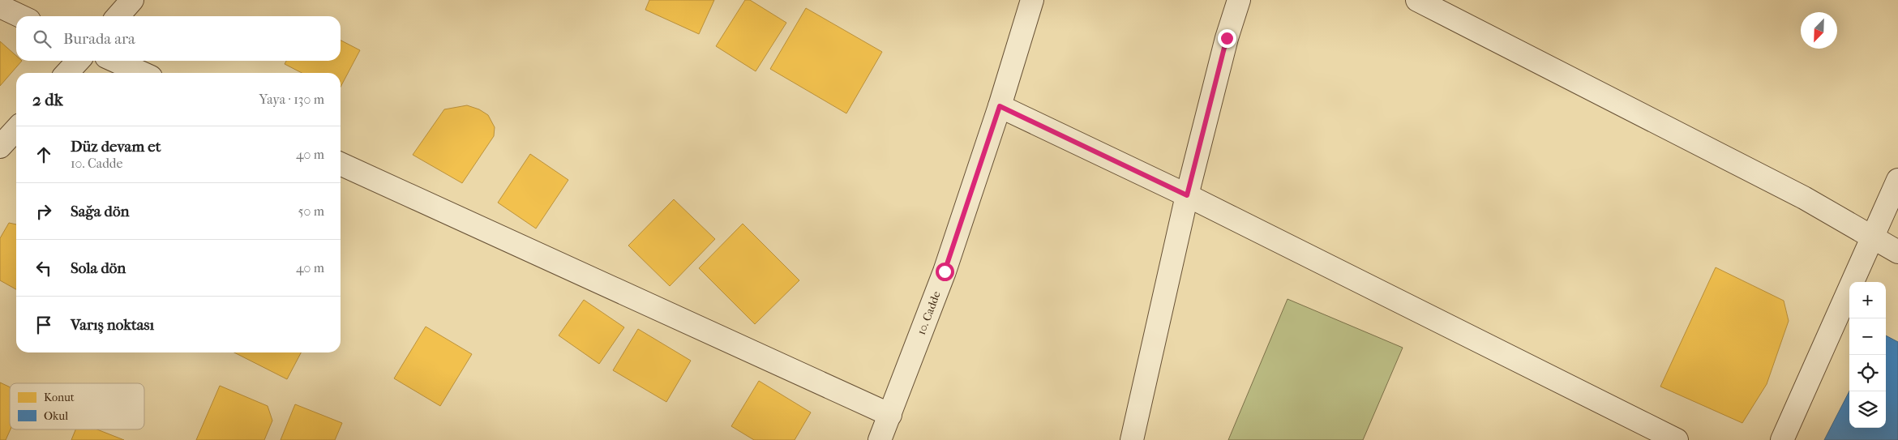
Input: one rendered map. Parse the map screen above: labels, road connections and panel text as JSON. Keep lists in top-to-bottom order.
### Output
{
  "streets": {
    "street": ["10. Cadde"]
  },
  "legend": ["Konut", "Okul"],
  "north": "bottom left",
  "page": {
    "search": "Burada ara",
    "heading": ["2 dk", "Yaya · 130 m"],
    "list": [
      ["Düz devam et", "10. Cadde", "40 m"],
      ["Sağa dön", "50 m"],
      ["Sola dön", "40 m"],
      "Varış noktası"
    ],
    "map_buttons": ["+", "−"]
  }
}
